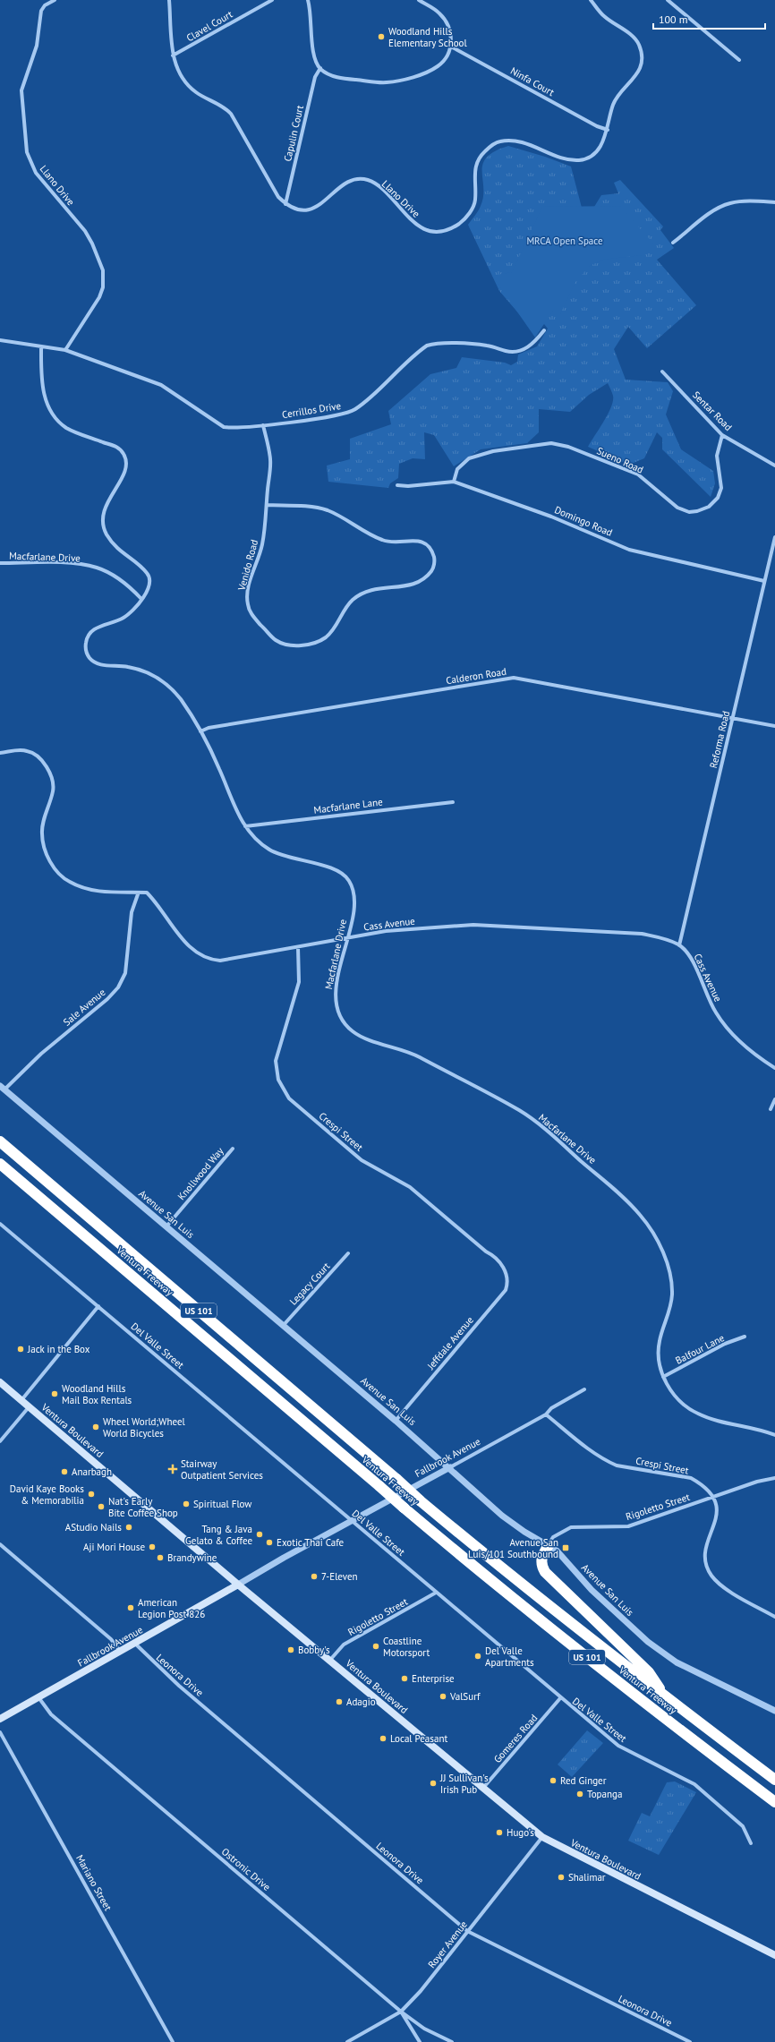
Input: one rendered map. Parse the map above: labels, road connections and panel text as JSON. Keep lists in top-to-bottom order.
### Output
{
  "streets": {
    "highway": ["Ventura Freeway", "US 101"],
    "main road": ["Ventura Boulevard", "Fallbrook Avenue"],
    "street": [
      "Clavel Court",
      "Ninfa Court",
      "Capulin Court",
      "Llano Drive",
      "Cerrillos Drive",
      "Sentar Road",
      "Sueno Road",
      "Domingo Road",
      "Macfarlane Drive",
      "Venido Road",
      "Calderon Road",
      "Reforma Road",
      "Macfarlane Lane",
      "Cass Avenue",
      "Sale Avenue",
      "Crespi Street",
      "Knollwood Way",
      "Avenue San Luis",
      "Legacy Court",
      "Jeffdale Avenue",
      "Del Valle Street",
      "Balfour Lane",
      "Rigoletto Street",
      "Leonora Drive",
      "Gomeres Road",
      "Ostronic Drive",
      "Mariano Street",
      "Royer Avenue"
    ]
  },
  "crossings": [
    ["Ninfa Court", "Llano Drive"],
    ["Capulin Court", "Llano Drive"],
    ["Llano Drive", "Cerrillos Drive"],
    ["Cerrillos Drive", "Venido Road"],
    ["Sentar Road", "Sueno Road"],
    ["Sueno Road", "Domingo Road"],
    ["Domingo Road", "Reforma Road"],
    ["Macfarlane Drive", "Calderon Road"],
    ["Macfarlane Drive", "Macfarlane Lane"],
    ["Macfarlane Drive", "Cass Avenue"],
    ["Macfarlane Drive", "Balfour Lane"],
    ["Calderon Road", "Reforma Road"],
    ["Reforma Road", "Cass Avenue"],
    ["Cass Avenue", "Sale Avenue"],
    ["Cass Avenue", "Crespi Street"],
    ["Sale Avenue", "Avenue San Luis"],
    ["Crespi Street", "Jeffdale Avenue"],
    ["Crespi Street", "Fallbrook Avenue"],
    ["Crespi Street", "Rigoletto Street"],
    ["Knollwood Way", "Avenue San Luis"],
    ["Avenue San Luis", "Legacy Court"],
    ["Avenue San Luis", "Jeffdale Avenue"],
    ["Avenue San Luis", "Fallbrook Avenue"],
    ["Avenue San Luis", "Rigoletto Street"],
    ["Del Valle Street", "Fallbrook Avenue"],
    ["Del Valle Street", "Rigoletto Street"],
    ["Del Valle Street", "Gomeres Road"],
    ["Ventura Boulevard", "Fallbrook Avenue"],
    ["Ventura Boulevard", "Rigoletto Street"],
    ["Ventura Boulevard", "Gomeres Road"],
    ["Ventura Boulevard", "Royer Avenue"],
    ["Fallbrook Avenue", "Leonora Drive"],
    ["Fallbrook Avenue", "Ostronic Drive"],
    ["Leonora Drive", "Royer Avenue"],
    ["Ostronic Drive", "Royer Avenue"]
  ],
  "parks": ["MRCA Open Space"],
  "places": {
    "other": [
      "Woodland Hills Elementary School",
      "Jack in the Box",
      "Woodland Hills Mail Box Rentals",
      "Wheel World;Wheel World Bicycles",
      "Anarbagh",
      "David Kaye Books & Memorabilia",
      "Spiritual Flow",
      "Nat's Early Bite Coffee Shop",
      "AStudio Nails",
      "Tang & Java Gelato & Coffee",
      "Exotic Thai Cafe",
      "Aji Mori House",
      "Brandywine",
      "7-Eleven",
      "American Legion Post 826",
      "Coastline Motorsport",
      "Bobby's",
      "Del Valle Apartments",
      "Enterprise",
      "ValSurf",
      "Adagio",
      "Local Peasant",
      "Red Ginger",
      "JJ Sullivan's Irish Pub",
      "Topanga",
      "Hugo's",
      "Shalimar"
    ],
    "health": ["Stairway Outpatient Services"],
    "transit": ["Avenue San Luis/101 Southbound"]
  },
  "scale_bar": "100 m"
}
